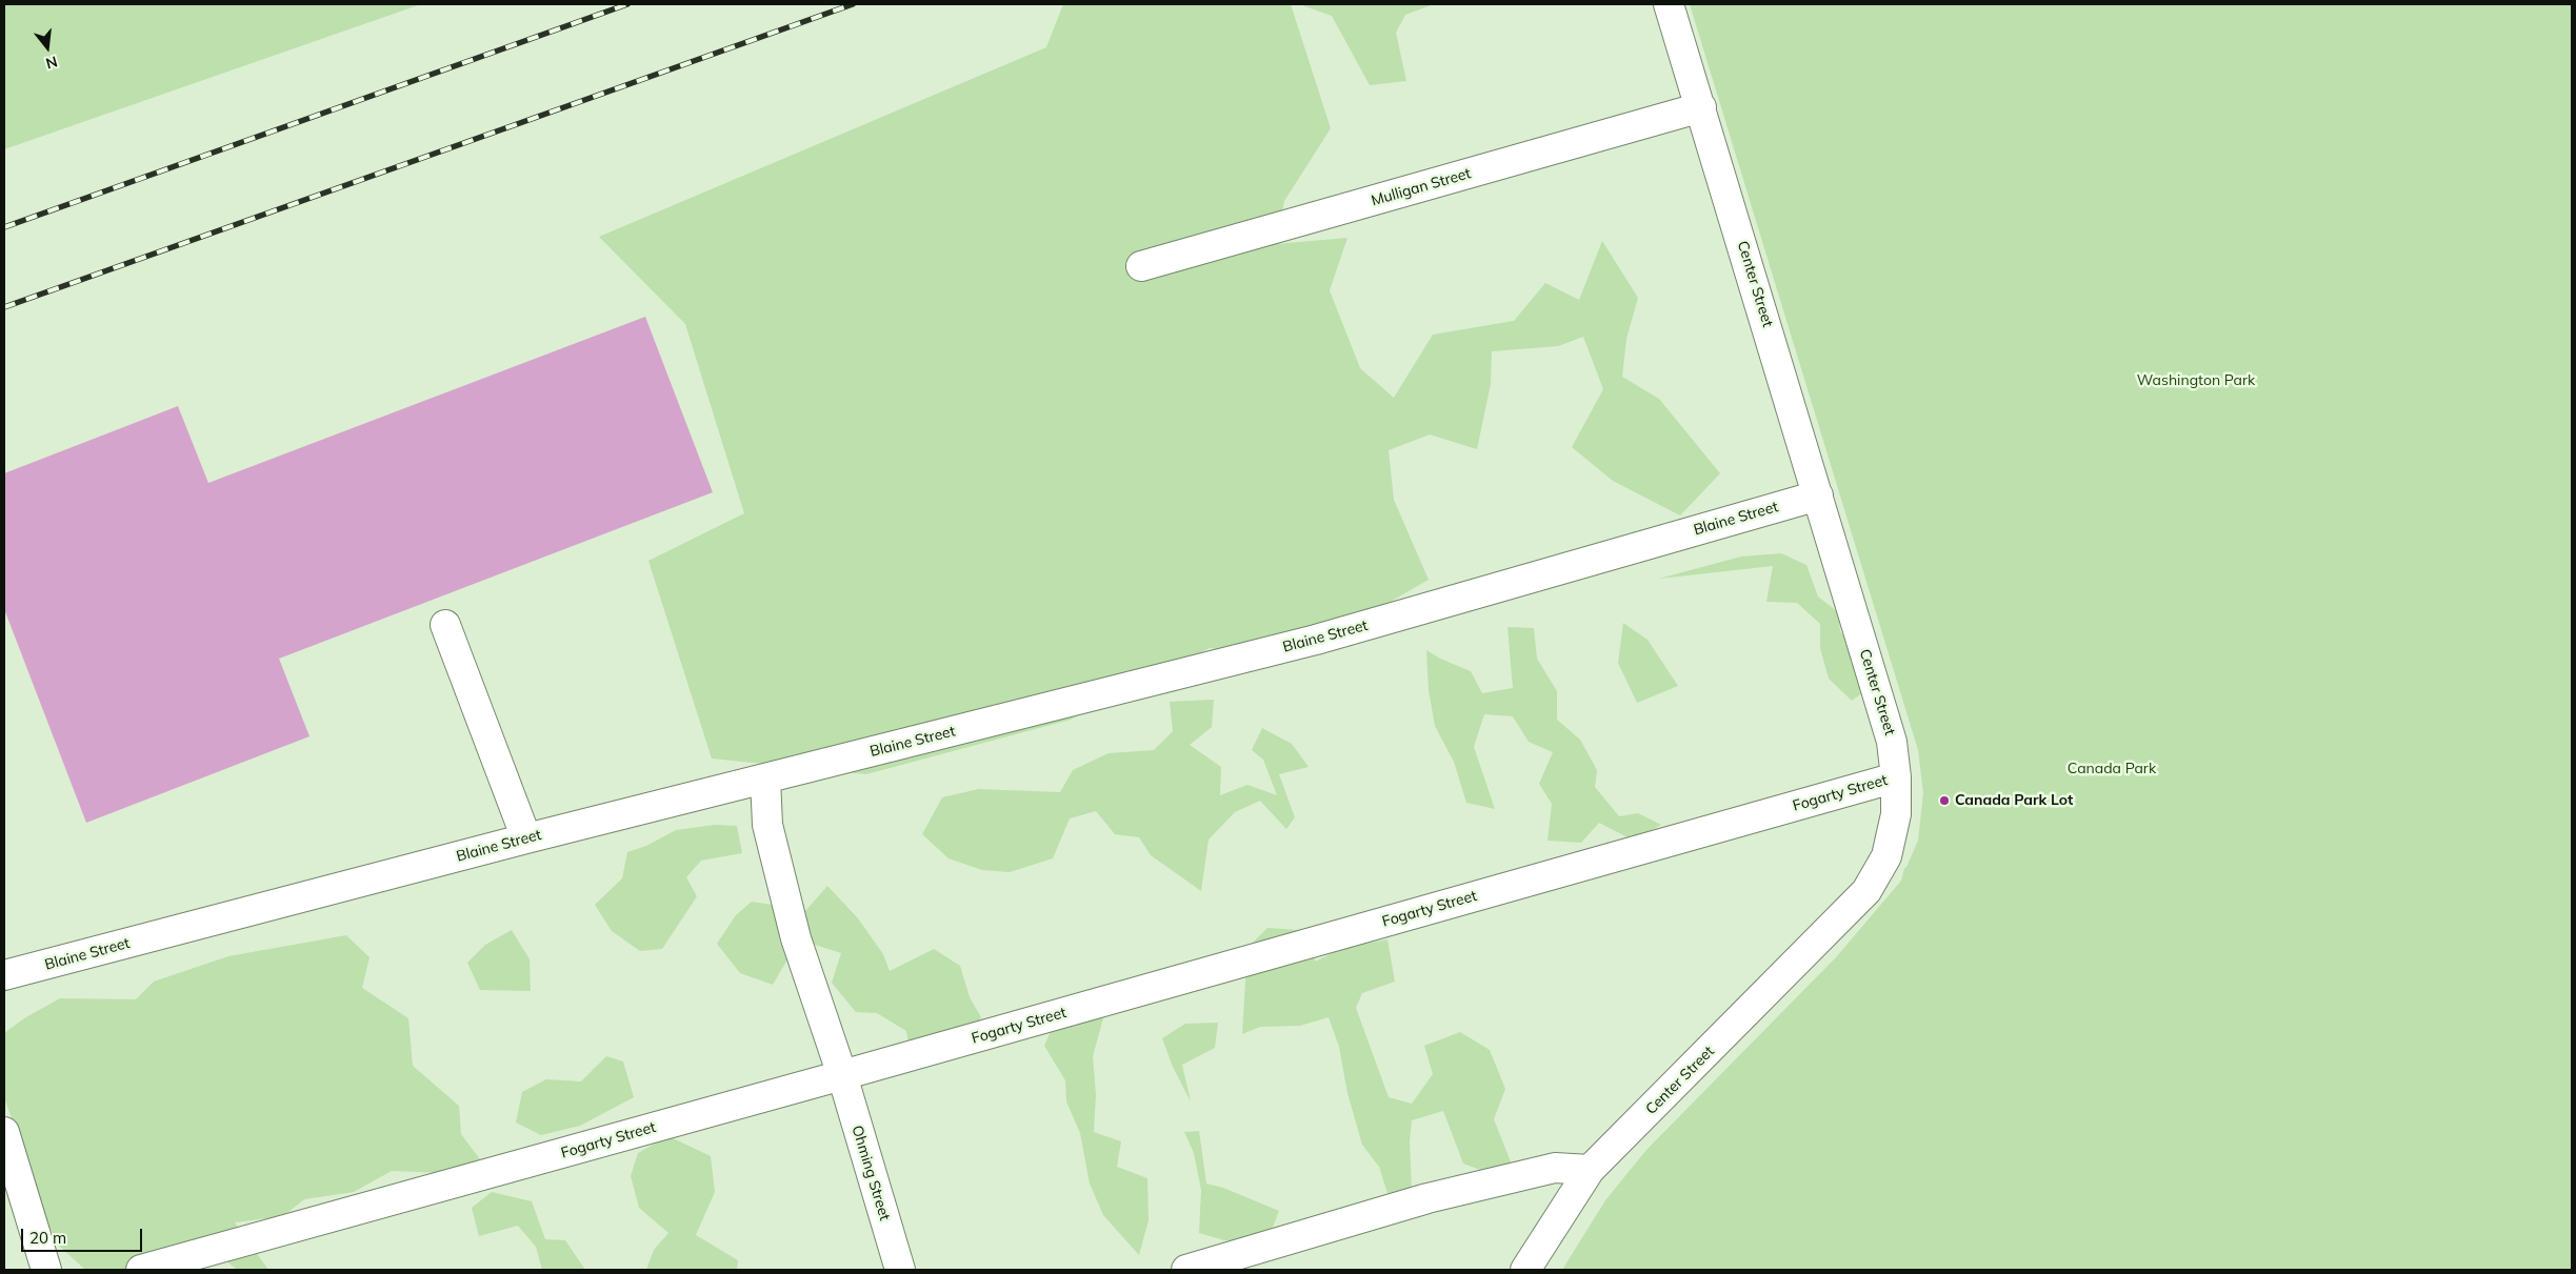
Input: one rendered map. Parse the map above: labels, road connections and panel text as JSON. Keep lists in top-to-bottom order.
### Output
{
  "streets": {
    "street": [
      "Mulligan Street",
      "Center Street",
      "Blaine Street",
      "Fogarty Street",
      "Ohming Street"
    ]
  },
  "crossings": [
    ["Mulligan Street", "Center Street"],
    ["Center Street", "Blaine Street"],
    ["Center Street", "Fogarty Street"],
    ["Blaine Street", "Ohming Street"],
    ["Fogarty Street", "Ohming Street"]
  ],
  "parks": ["Washington Park", "Canada Park"],
  "places": ["Canada Park Lot"],
  "scale_bar": "20 m",
  "north": "bottom"
}
